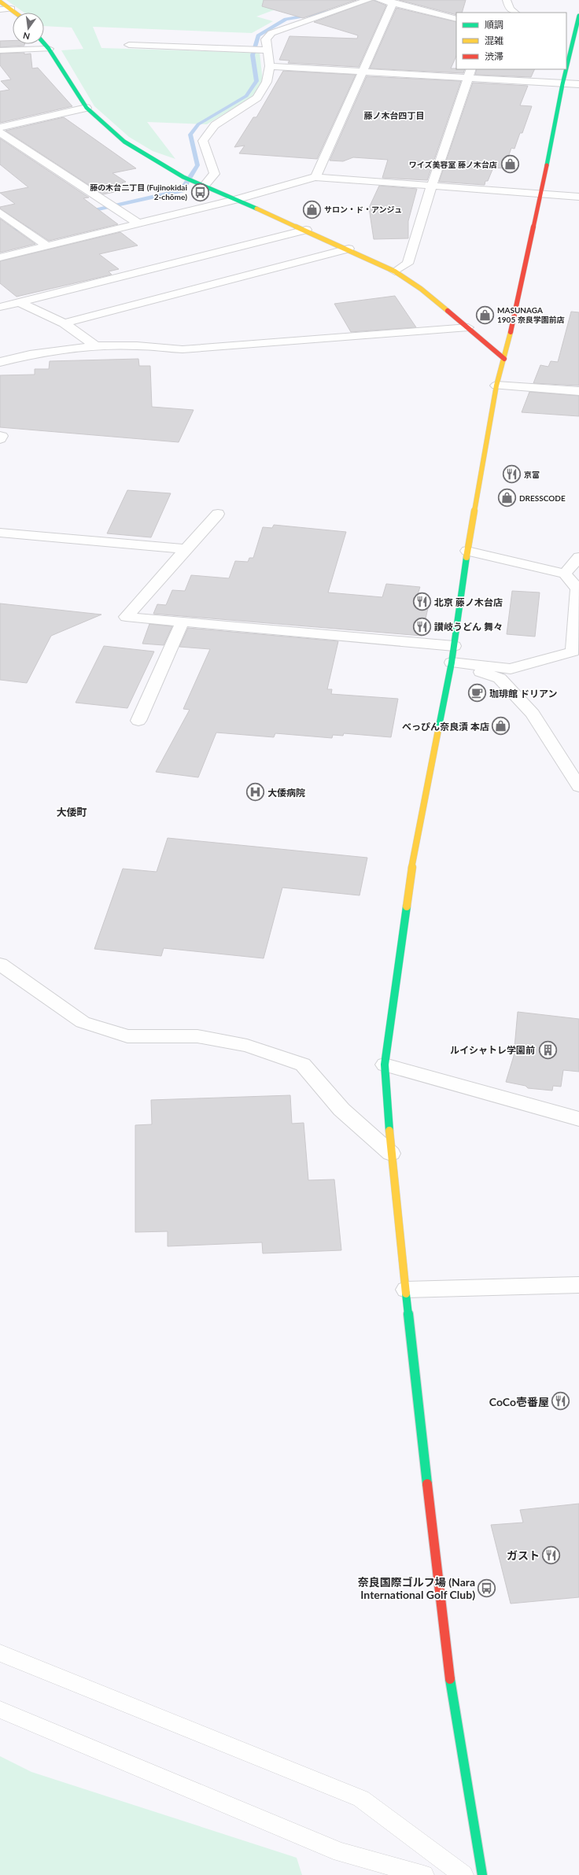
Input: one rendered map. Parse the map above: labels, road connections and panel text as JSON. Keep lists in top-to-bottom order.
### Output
{
  "districts": ["藤ノ木台四丁目", "大倭町"],
  "places": {
    "shop": [
      "ワイズ美容室 藤ノ木台店",
      "サロン・ド・アンジュ",
      "MASUNAGA 1905 奈良学園前店",
      "DRESSCODE",
      "べっぴん奈良漬 本店"
    ],
    "bus stop": ["藤の木台二丁目 (Fujinokidai 2-chōme)", "奈良国際ゴルフ場 (Nara International Golf Club)"],
    "restaurant": [
      "京富",
      "北京 藤ノ木台店",
      "讃岐うどん 舞々",
      "CoCo壱番屋",
      "ガスト"
    ],
    "cafe": ["珈琲館 ドリアン"],
    "hospital": ["大倭病院"],
    "building": ["ルイシャトレ学園前"]
  },
  "legend": ["順調", "混雑", "渋滞"],
  "north": "bottom"
}
